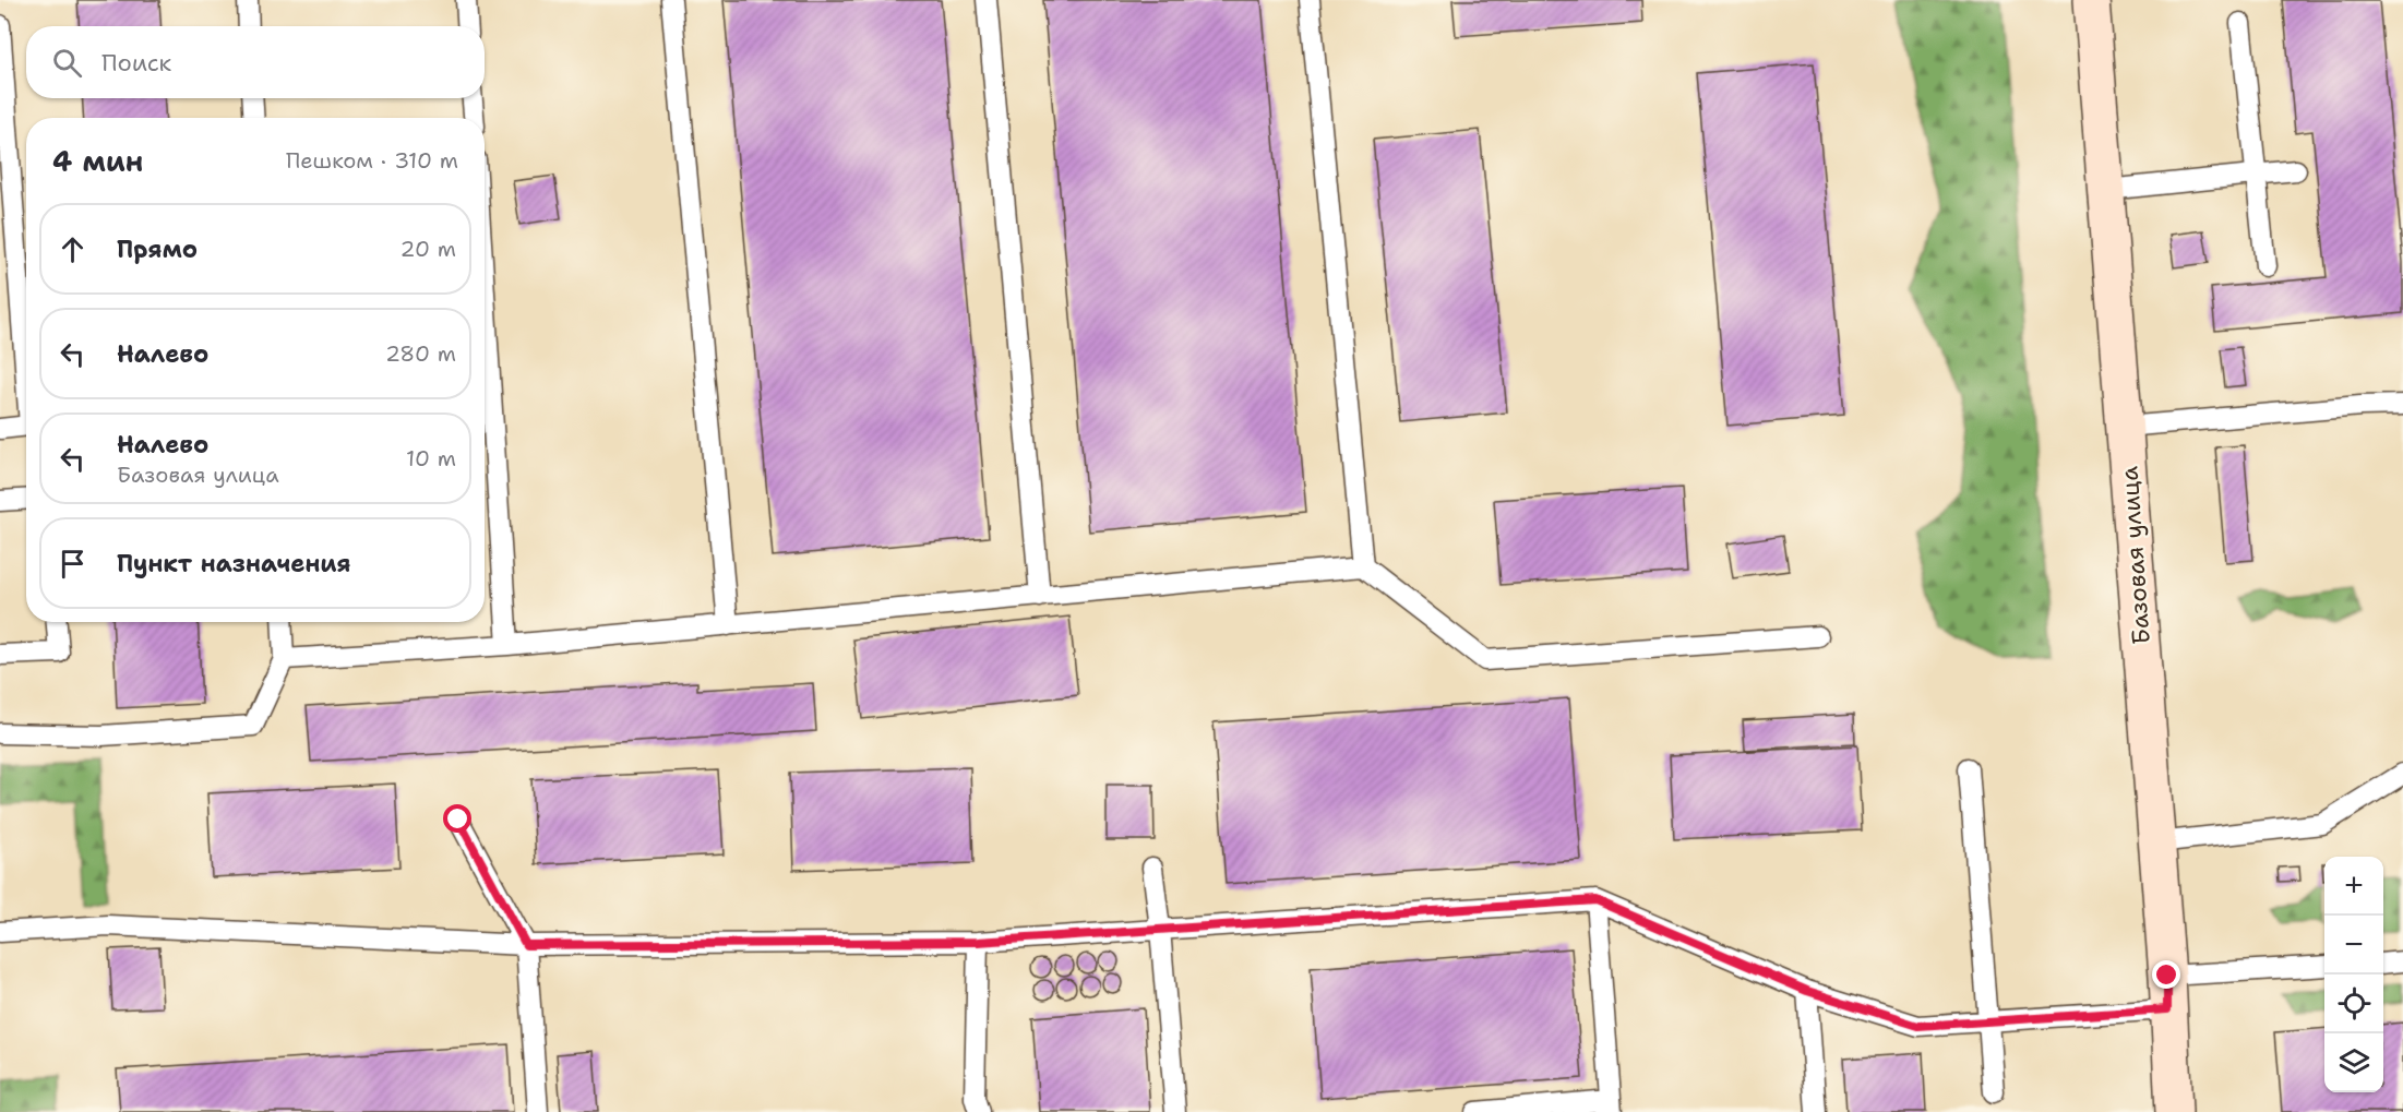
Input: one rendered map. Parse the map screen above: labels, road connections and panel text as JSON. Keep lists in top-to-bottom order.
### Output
{
  "streets": {
    "street": ["Базовая улица"]
  },
  "page": {
    "search": "Поиск",
    "heading": ["4 мин", "Пешком · 310 m"],
    "list": [
      ["Прямо", "20 m"],
      ["Налево", "280 m"],
      ["Налево", "Базовая улица", "10 m"],
      "Пункт назначения"
    ],
    "map_buttons": ["+", "−"]
  }
}
